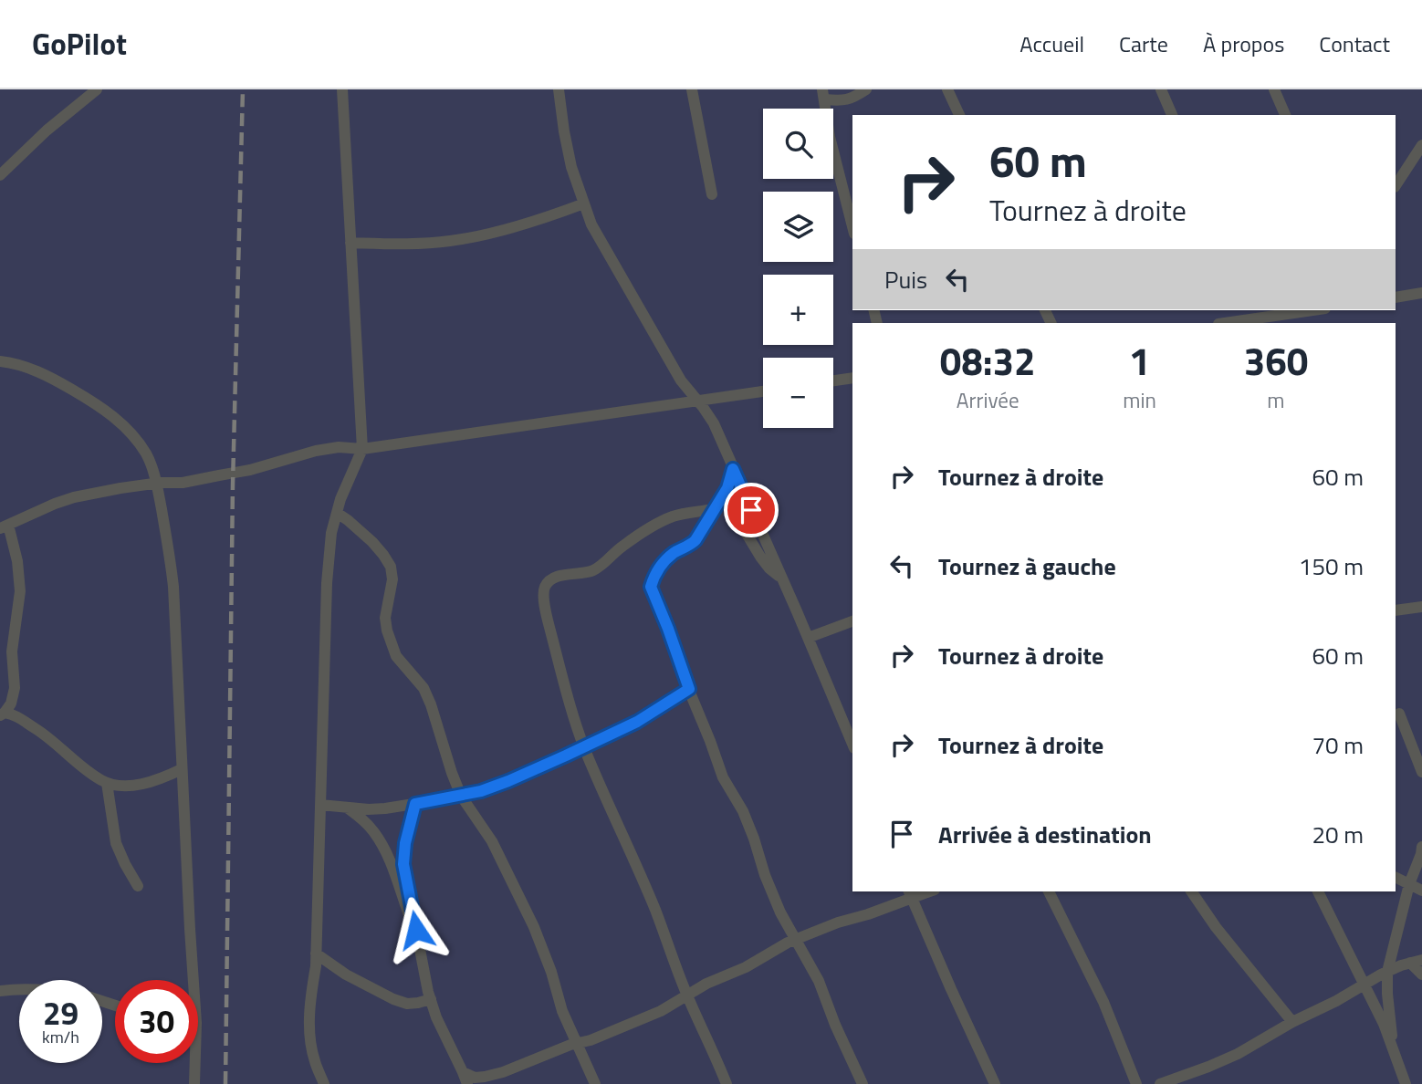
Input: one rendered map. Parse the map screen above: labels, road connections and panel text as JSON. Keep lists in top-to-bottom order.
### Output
{
  "page": {
    "header": "GoPilot",
    "nav": [
      "Accueil",
      "Carte",
      "À propos",
      "Contact"
    ],
    "map_buttons": ["+", "−"],
    "turn": ["60 m", "Tournez à droite"],
    "then": "Puis",
    "eta": [
      "08:32",
      "Arrivée",
      "1",
      "min",
      "360",
      "m"
    ],
    "list": [
      {
        "name": "Tournez à droite",
        "value": "60 m"
      },
      {
        "name": "Tournez à gauche",
        "value": "150 m"
      },
      {
        "name": "Tournez à droite",
        "value": "60 m"
      },
      {
        "name": "Tournez à droite",
        "value": "70 m"
      },
      {
        "name": "Arrivée à destination",
        "value": "20 m"
      }
    ],
    "speed": "29 km/h",
    "limit": "30"
  }
}
